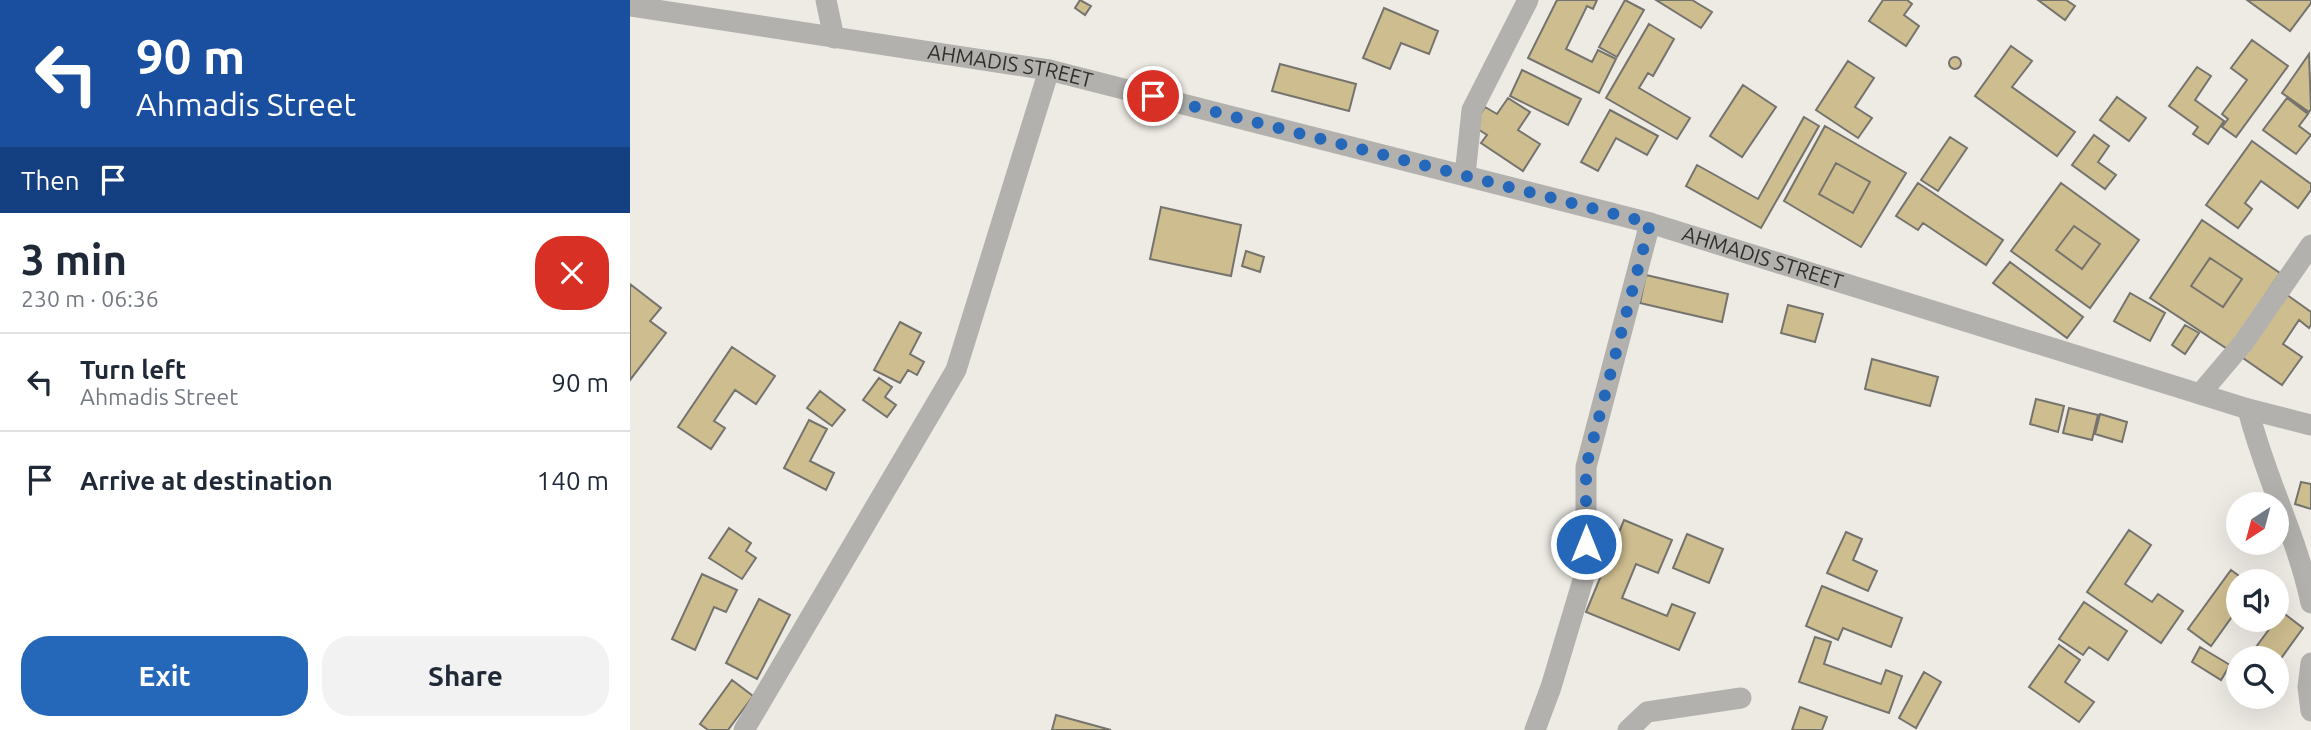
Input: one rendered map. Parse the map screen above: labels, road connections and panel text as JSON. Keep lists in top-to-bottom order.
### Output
{
  "streets": {
    "street": ["AHMADIS STREET"]
  },
  "north": "bottom left",
  "page": {
    "turn": ["90 m", "Ahmadis Street"],
    "then": "Then",
    "heading": ["3 min", "230 m · 06:36"],
    "list": [
      {
        "name": "Turn left",
        "note": "Ahmadis Street",
        "value": "90 m"
      },
      {
        "name": "Arrive at destination",
        "value": "140 m"
      }
    ],
    "buttons": ["Exit", "Share"]
  }
}
